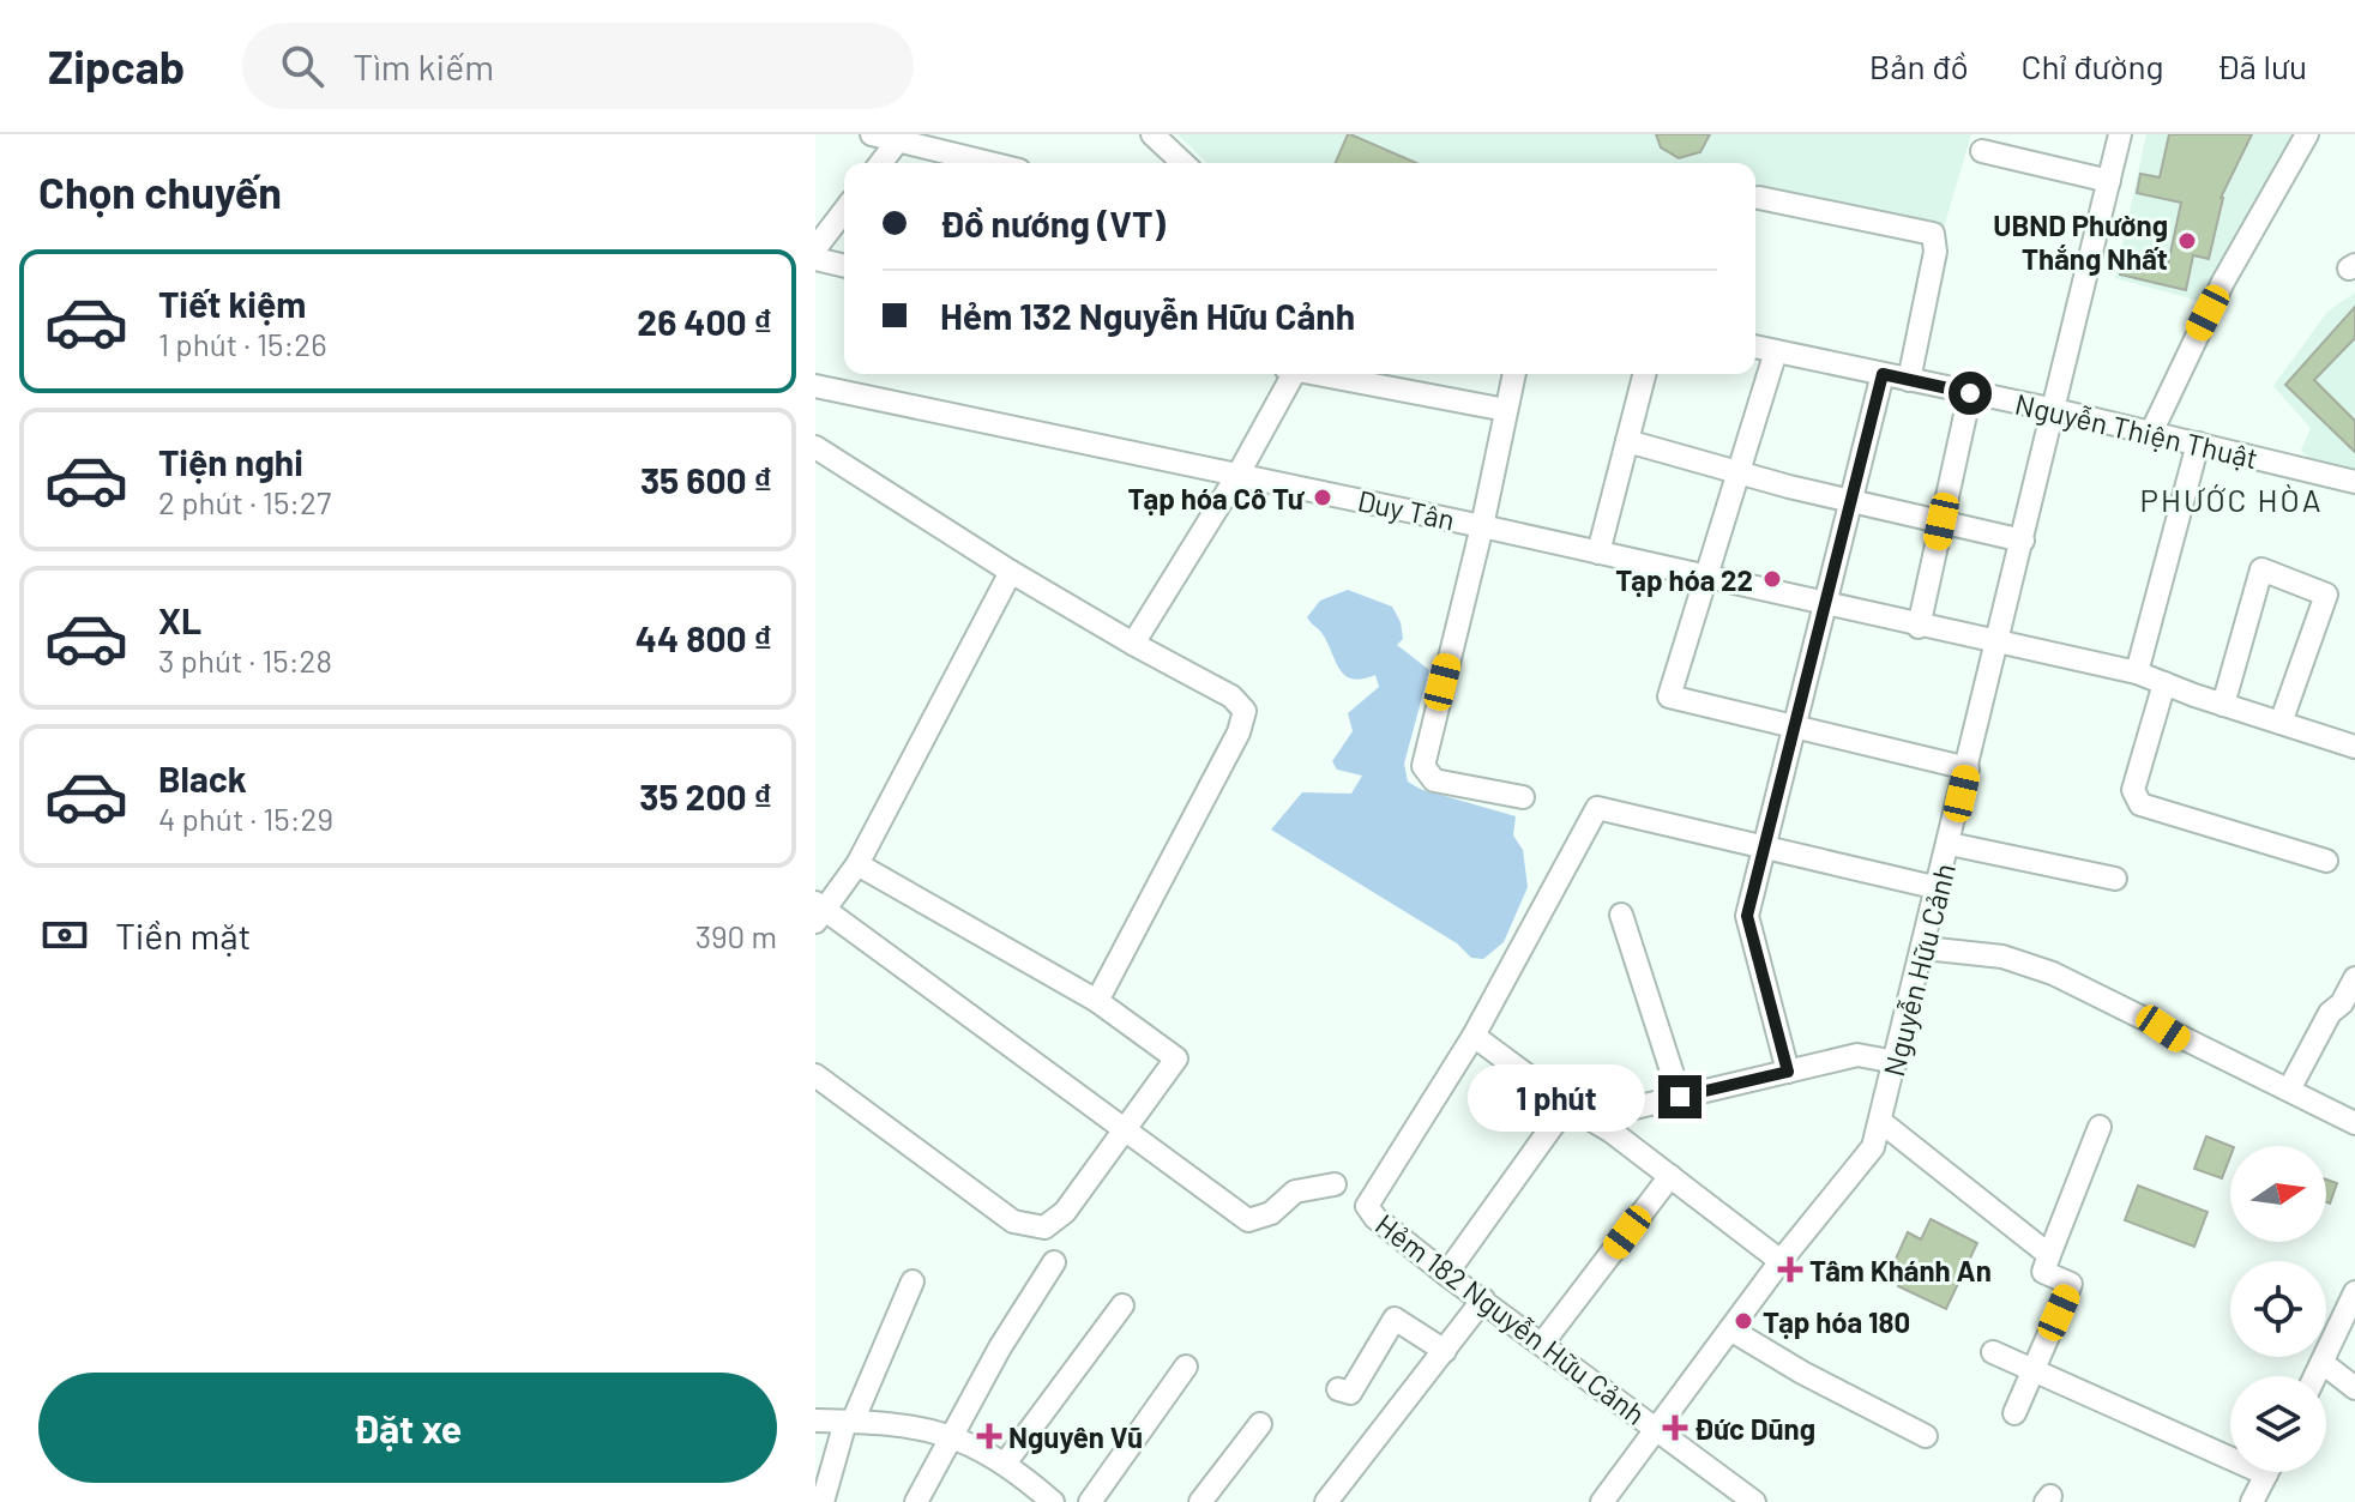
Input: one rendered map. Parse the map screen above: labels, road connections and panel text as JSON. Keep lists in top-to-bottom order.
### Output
{
  "streets": {
    "street": [
      "Nguyễn Thiện Thuật",
      "Duy Tân",
      "Nguyễn Hữu Cảnh",
      "Hẻm 182 Nguyễn Hữu Cảnh"
    ]
  },
  "crossings": [
    ["Nguyễn Thiện Thuật", "Nguyễn Hữu Cảnh"],
    ["Duy Tân", "Nguyễn Hữu Cảnh"],
    ["Nguyễn Hữu Cảnh", "Hẻm 182 Nguyễn Hữu Cảnh"]
  ],
  "districts": ["PHƯỚC HÒA"],
  "places": {
    "other": [
      "UBND Phường Thắng Nhất",
      "Tạp hóa Cô Tư",
      "Tạp hóa 22",
      "Tạp hóa 180"
    ],
    "health": ["Tâm Khánh An", "Đức Dũng", "Nguyên Vũ"]
  },
  "north": "right",
  "page": {
    "header": "Zipcab",
    "search": "Tìm kiếm",
    "nav": ["Bản đồ", "Chỉ đường", "Đã lưu"],
    "heading": "Chọn chuyến",
    "banner": ["Đồ nướng (VT)", "Hẻm 132 Nguyễn Hữu Cảnh"],
    "list": [
      {
        "name": "Tiết kiệm",
        "note": "1 phút · 15:26",
        "value": "26 400 ₫"
      },
      {
        "name": "Tiện nghi",
        "note": "2 phút · 15:27",
        "value": "35 600 ₫"
      },
      {
        "name": "XL",
        "note": "3 phút · 15:28",
        "value": "44 800 ₫"
      },
      {
        "name": "Black",
        "note": "4 phút · 15:29",
        "value": "35 200 ₫"
      }
    ],
    "pay": ["Tiền mặt", "390 m"],
    "bubble": "1 phút",
    "buttons": "Đặt xe"
  }
}
